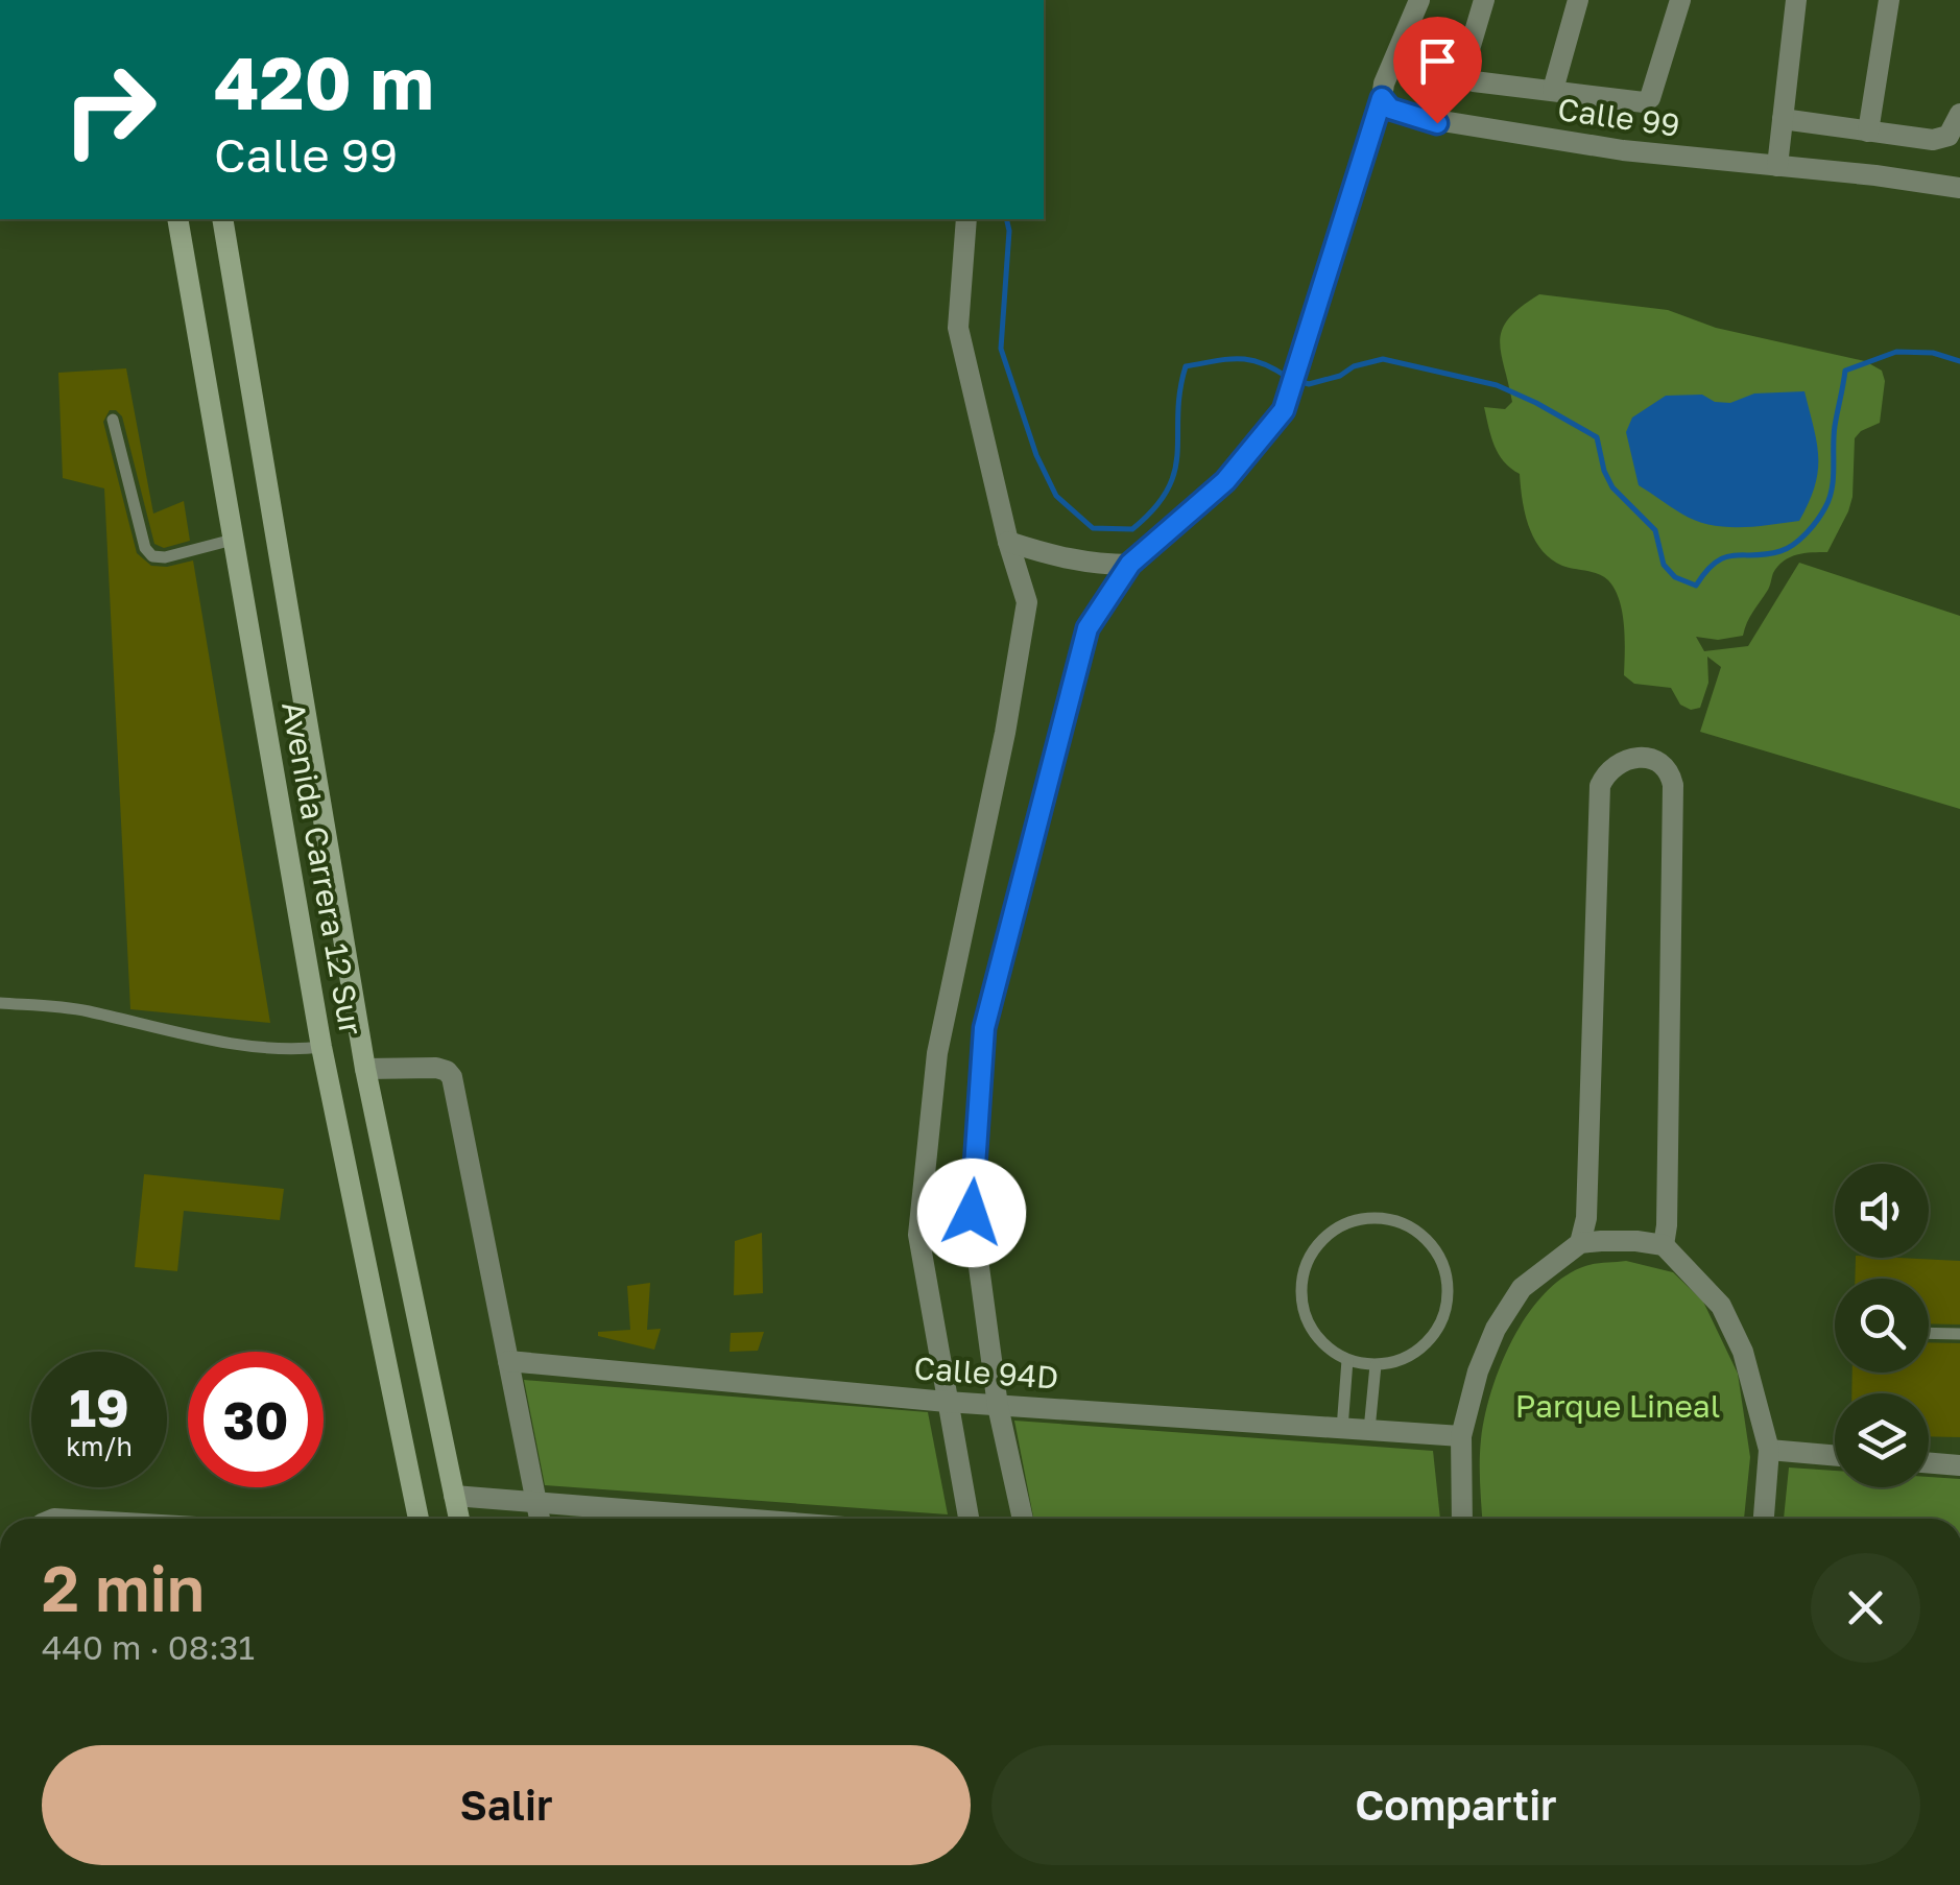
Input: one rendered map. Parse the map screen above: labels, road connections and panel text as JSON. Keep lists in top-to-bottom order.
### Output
{
  "streets": {
    "street": ["Calle 99", "Avenida Carrera 12 Sur", "Calle 94D"]
  },
  "parks": ["Parque Lineal"],
  "page": {
    "turn": ["420 m", "Calle 99"],
    "speed": "19 km/h",
    "limit": "30",
    "heading": ["2 min", "440 m · 08:31"],
    "buttons": ["Salir", "Compartir"]
  }
}
